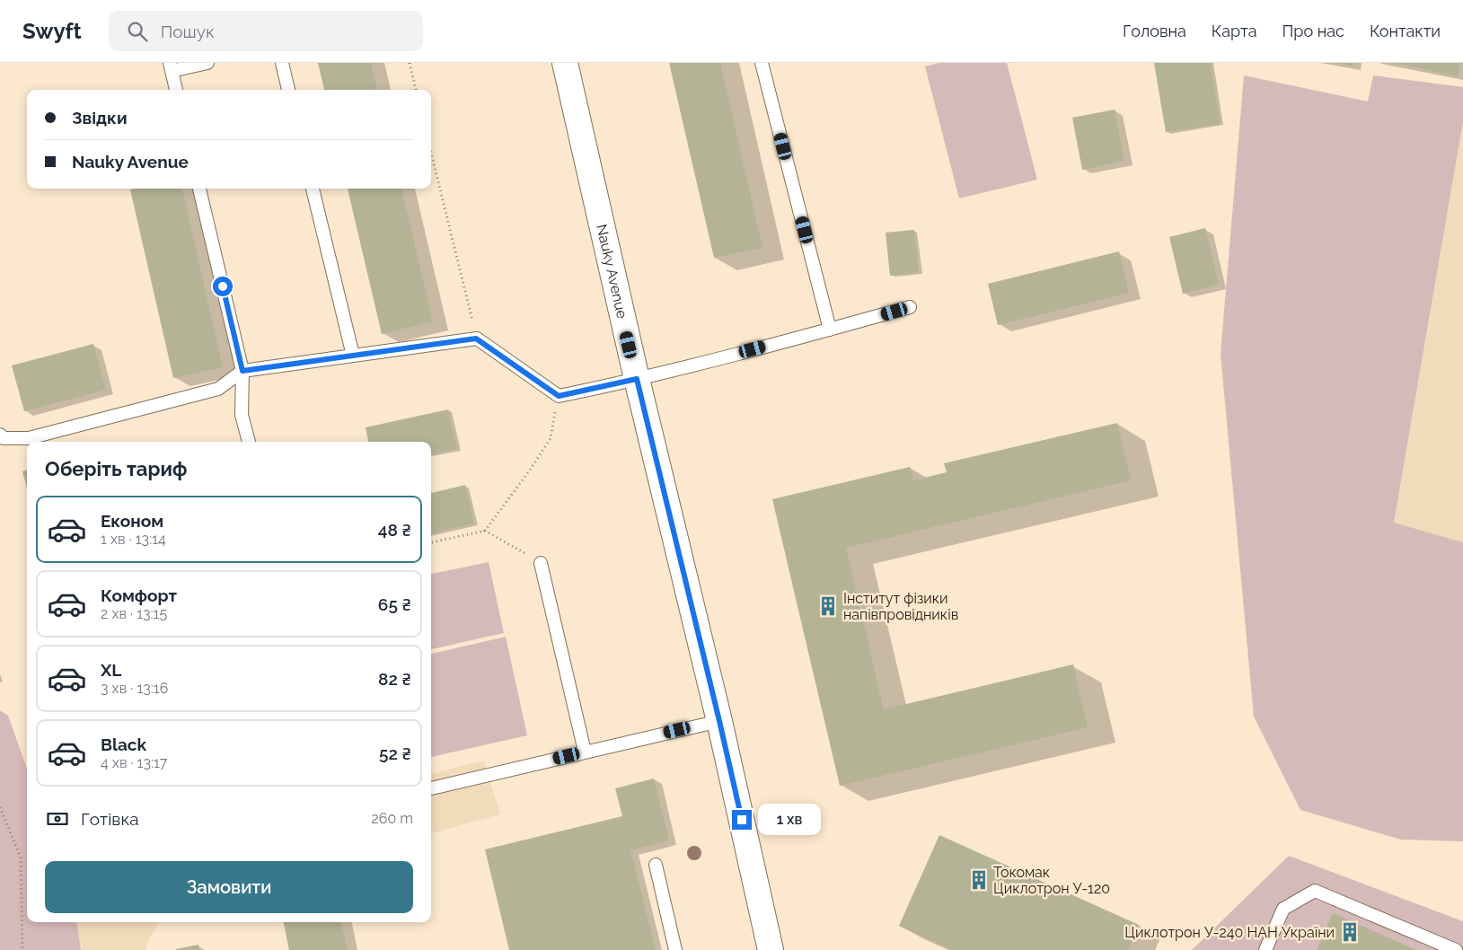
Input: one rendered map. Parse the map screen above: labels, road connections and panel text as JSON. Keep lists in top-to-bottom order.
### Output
{
  "streets": {
    "main road": ["Nauky Avenue"]
  },
  "places": {
    "building": ["Інститут фізики напівпровідників", "Токомак Циклотрон У-120", "Циклотрон У-240 НАН України"]
  },
  "page": {
    "header": "Swyft",
    "search": "Пошук",
    "nav": [
      "Головна",
      "Карта",
      "Про нас",
      "Контакти"
    ],
    "banner": ["Звідки", "Nauky Avenue"],
    "heading": "Оберіть тариф",
    "list": [
      {
        "name": "Економ",
        "note": "1 хв · 13:14",
        "value": "48 ₴"
      },
      {
        "name": "Комфорт",
        "note": "2 хв · 13:15",
        "value": "65 ₴"
      },
      {
        "name": "XL",
        "note": "3 хв · 13:16",
        "value": "82 ₴"
      },
      {
        "name": "Black",
        "note": "4 хв · 13:17",
        "value": "52 ₴"
      }
    ],
    "pay": ["Готівка", "260 m"],
    "bubble": "1 хв",
    "buttons": "Замовити"
  }
}
